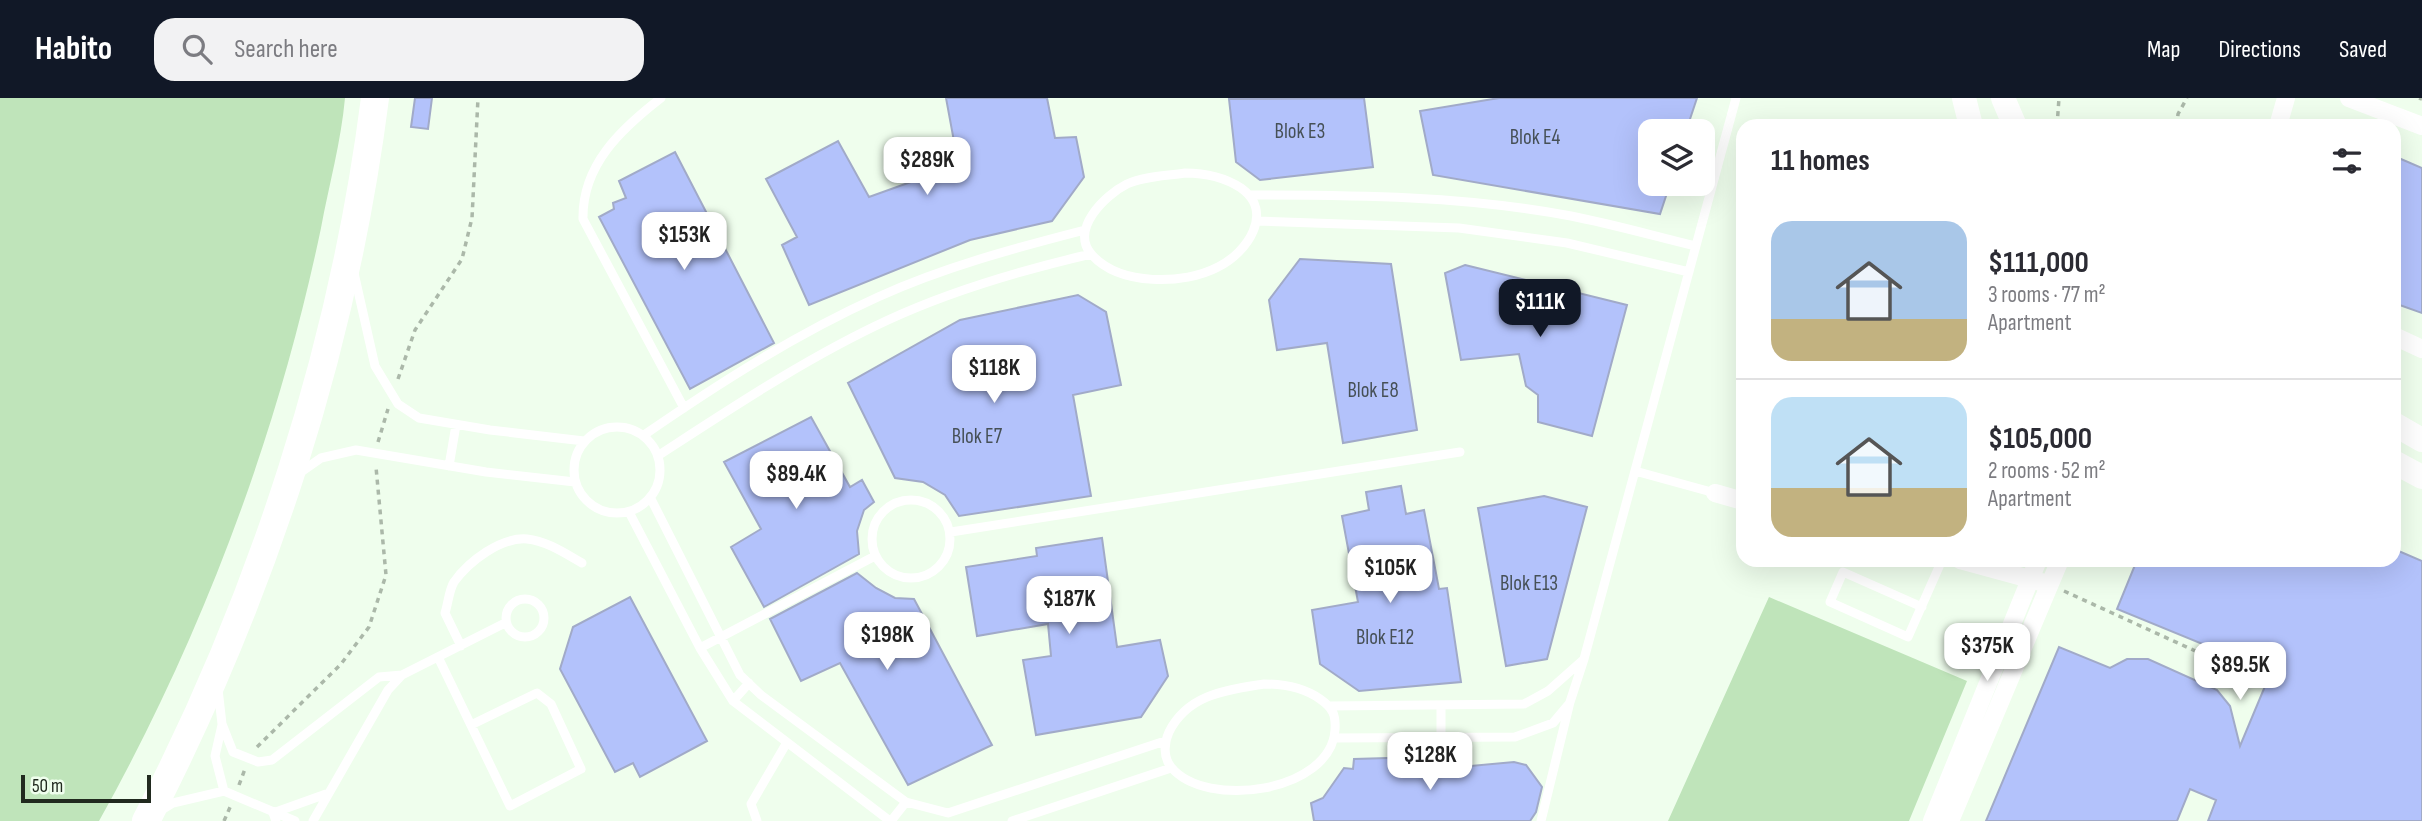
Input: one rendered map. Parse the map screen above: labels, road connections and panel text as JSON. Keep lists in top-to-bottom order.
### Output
{
  "house_numbers": [
    "Blok E3",
    "Blok E4",
    "Blok E8",
    "Blok E7",
    "Blok E13",
    "Blok E12"
  ],
  "scale_bar": "50 m",
  "page": {
    "header": "Habito",
    "search": "Search here",
    "nav": ["Map", "Directions", "Saved"],
    "heading": "11 homes",
    "price": [
      "$289K",
      "$153K",
      "$111K",
      "$118K",
      "$89.4K",
      "$105K",
      "$187K",
      "$198K",
      "$375K",
      "$89.5K",
      "$128K"
    ],
    "list": [
      {
        "name": "$111,000",
        "note": "3 rooms · 77 m² · Apartment"
      },
      {
        "name": "$105,000",
        "note": "2 rooms · 52 m² · Apartment"
      }
    ],
    "scale": "50 m"
  }
}
